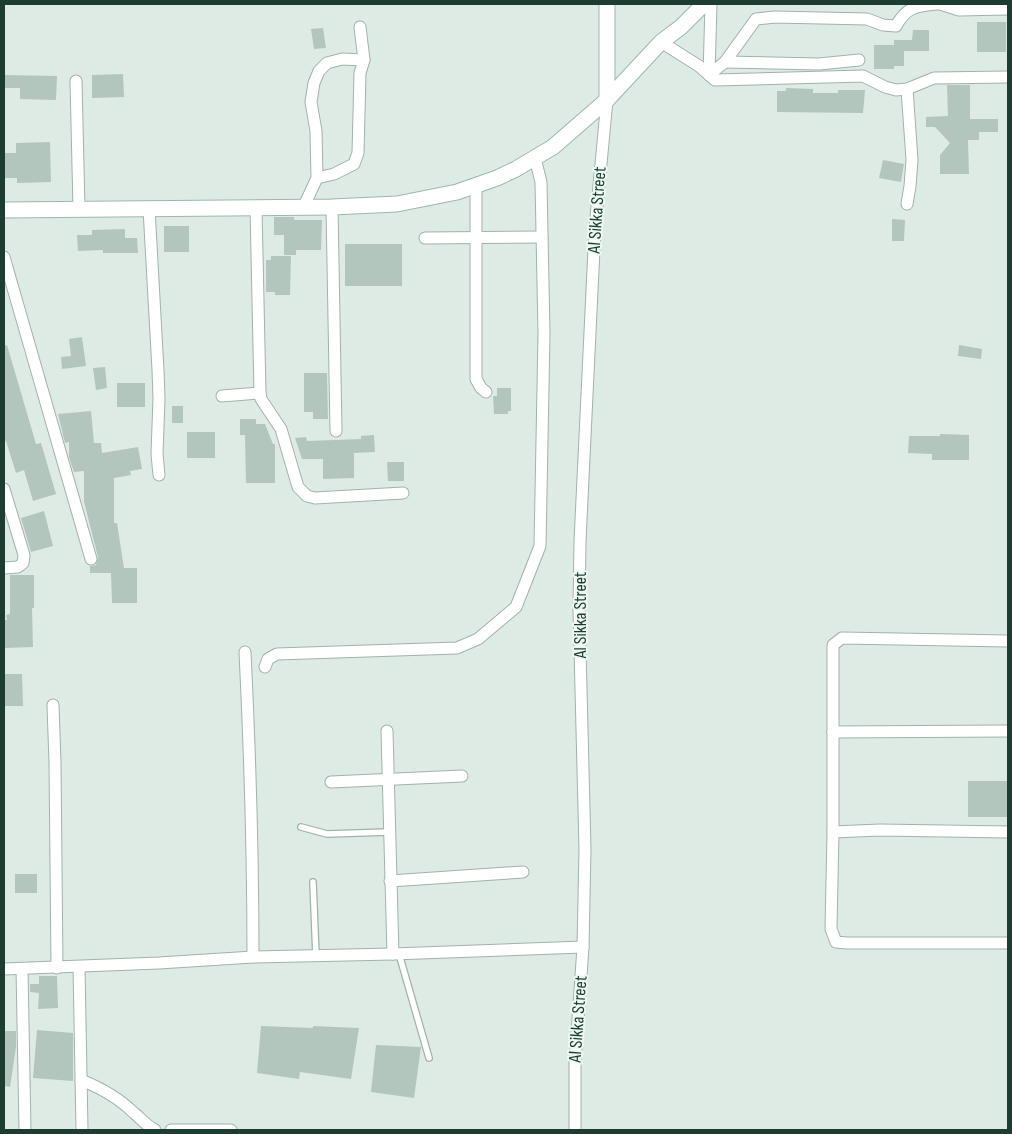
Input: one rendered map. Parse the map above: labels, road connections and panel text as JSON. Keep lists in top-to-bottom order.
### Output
{
  "streets": {
    "street": ["Al Sikka Street"]
  }
}
